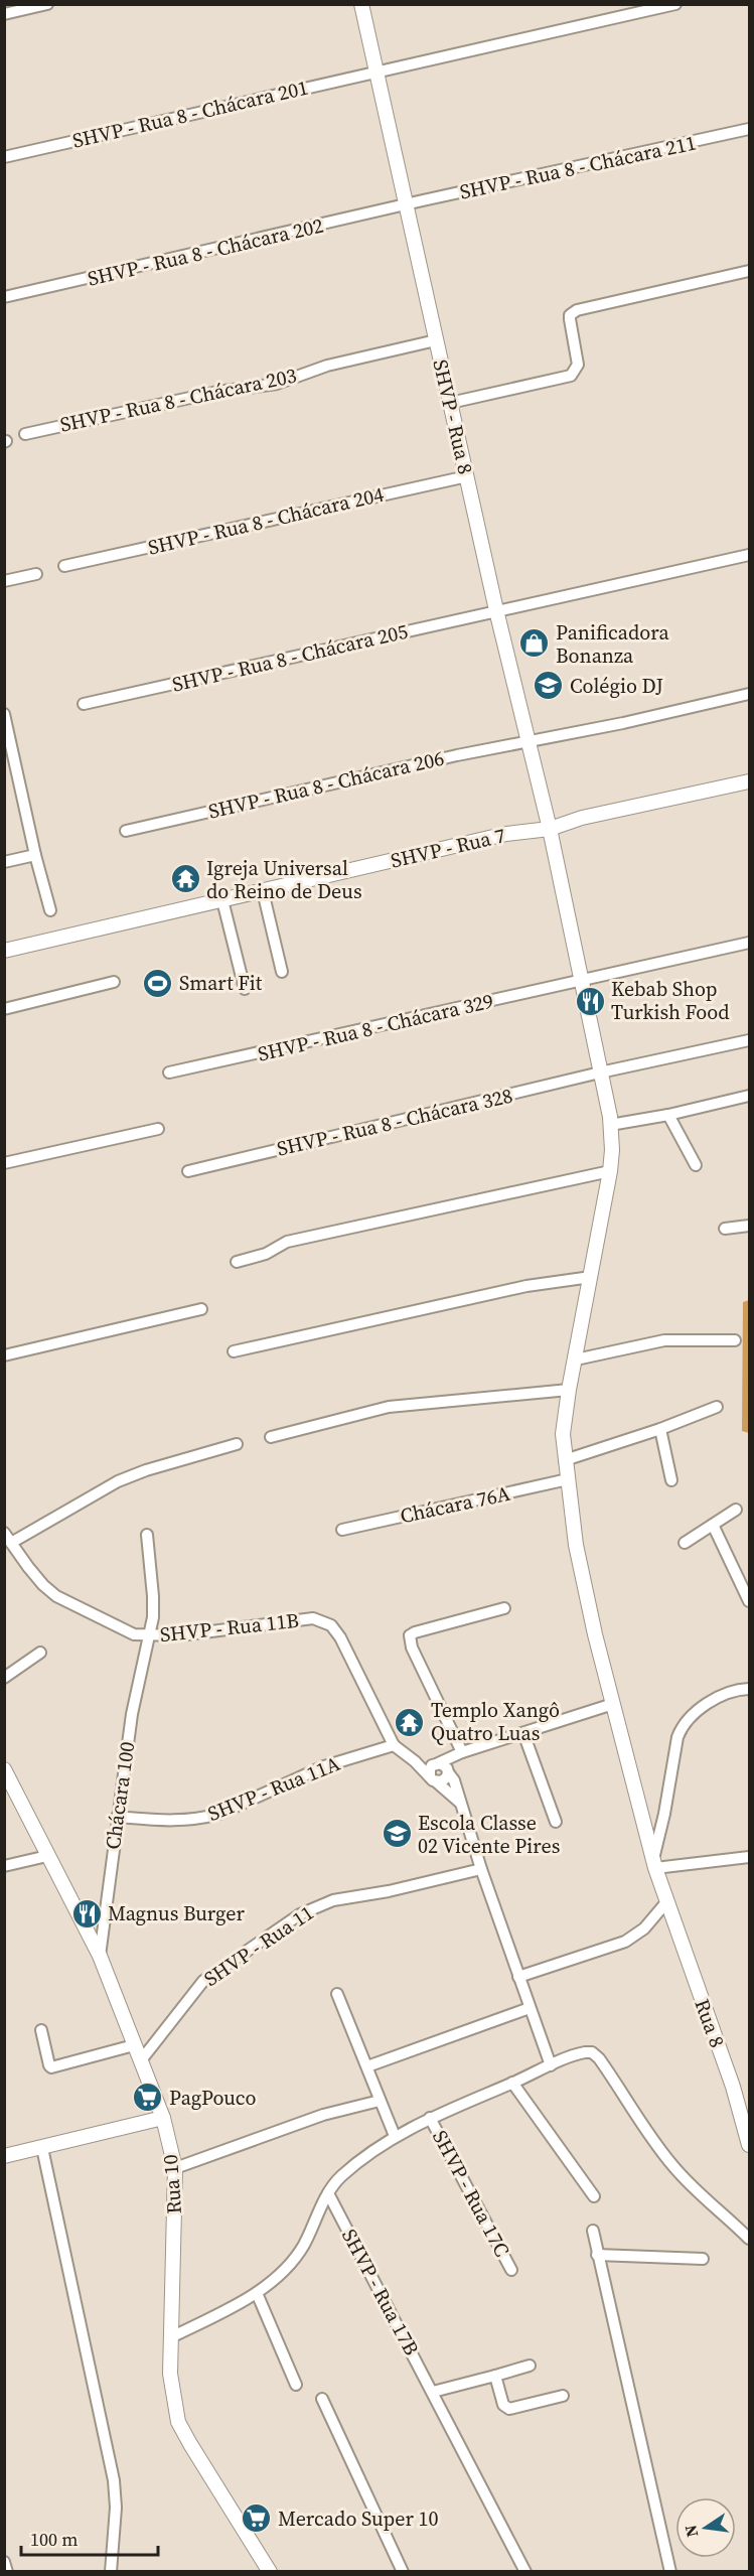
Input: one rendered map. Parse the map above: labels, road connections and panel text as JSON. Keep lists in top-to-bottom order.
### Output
{
  "streets": {
    "street": [
      "SHVP - Rua 8 - Chácara 201",
      "SHVP - Rua 8 - Chácara 211",
      "SHVP - Rua 8 - Chácara 202",
      "SHVP - Rua 8 - Chácara 203",
      "SHVP - Rua 8",
      "SHVP - Rua 8 - Chácara 204",
      "SHVP - Rua 8 - Chácara 205",
      "SHVP - Rua 8 - Chácara 206",
      "SHVP - Rua 7",
      "SHVP - Rua 8 - Chácara 329",
      "SHVP - Rua 8 - Chácara 328",
      "Chácara 76A",
      "SHVP - Rua 11B",
      "SHVP - Rua 11A",
      "Chácara 100",
      "SHVP - Rua 11",
      "Rua 8",
      "Rua 10",
      "SHVP - Rua 17C",
      "SHVP - Rua 17B"
    ]
  },
  "crossings": [
    ["SHVP - Rua 8 - Chácara 201", "SHVP - Rua 8"],
    ["SHVP - Rua 8 - Chácara 211", "SHVP - Rua 8 - Chácara 202"],
    ["SHVP - Rua 8 - Chácara 211", "SHVP - Rua 8"],
    ["SHVP - Rua 8 - Chácara 202", "SHVP - Rua 8"],
    ["SHVP - Rua 8 - Chácara 203", "SHVP - Rua 8"],
    ["SHVP - Rua 8", "SHVP - Rua 8 - Chácara 204"],
    ["SHVP - Rua 8", "SHVP - Rua 8 - Chácara 205"],
    ["SHVP - Rua 8", "SHVP - Rua 8 - Chácara 206"],
    ["SHVP - Rua 8", "SHVP - Rua 7"],
    ["SHVP - Rua 8", "SHVP - Rua 8 - Chácara 329"],
    ["SHVP - Rua 8", "SHVP - Rua 8 - Chácara 328"],
    ["SHVP - Rua 8", "Rua 8"],
    ["Chácara 76A", "Rua 8"],
    ["SHVP - Rua 11B", "SHVP - Rua 11A"],
    ["SHVP - Rua 11B", "Chácara 100"],
    ["SHVP - Rua 11A", "Chácara 100"],
    ["Chácara 100", "Rua 10"],
    ["SHVP - Rua 11", "Rua 10"]
  ],
  "places": {
    "shop": ["Panificadora Bonanza"],
    "school or university": ["Colégio DJ", "Escola Classe 02 Vicente Pires"],
    "temple": ["Igreja Universal do Reino de Deus", "Templo Xangô Quatro Luas"],
    "sports": ["Smart Fit"],
    "restaurant": ["Kebab Shop Turkish Food", "Magnus Burger"],
    "supermarket": ["PagPouco", "Mercado Super 10"]
  },
  "scale_bar": "100 m",
  "north": "left"
}
